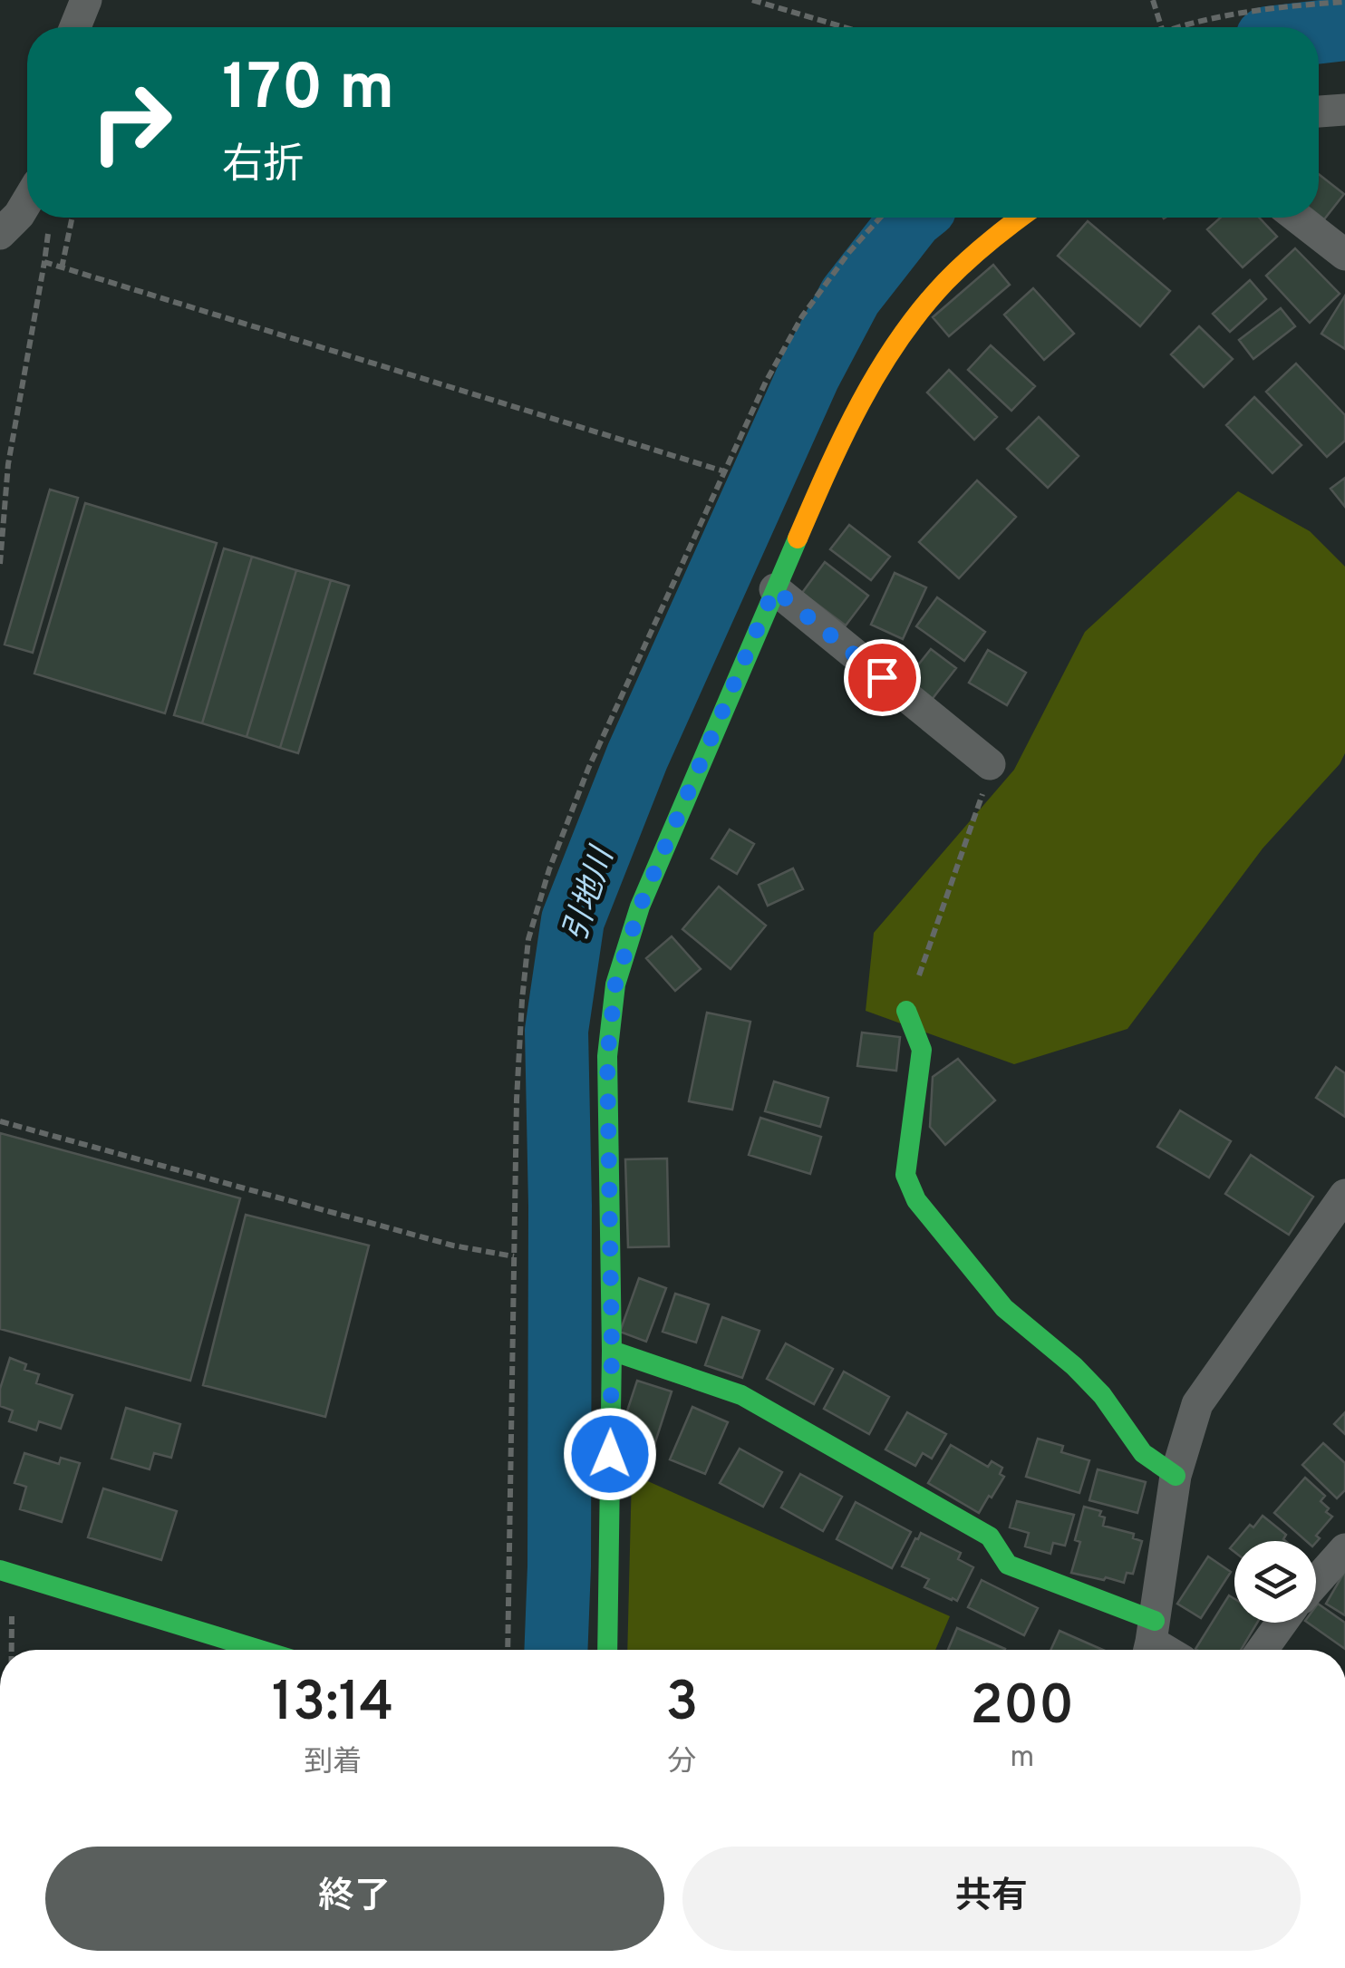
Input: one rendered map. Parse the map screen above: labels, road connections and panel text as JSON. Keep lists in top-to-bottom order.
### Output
{
  "water": ["引地川"],
  "page": {
    "turn": ["170 m", "右折"],
    "eta": [
      "13:14",
      "到着",
      "3",
      "分",
      "200",
      "m"
    ],
    "buttons": ["終了", "共有"]
  }
}
